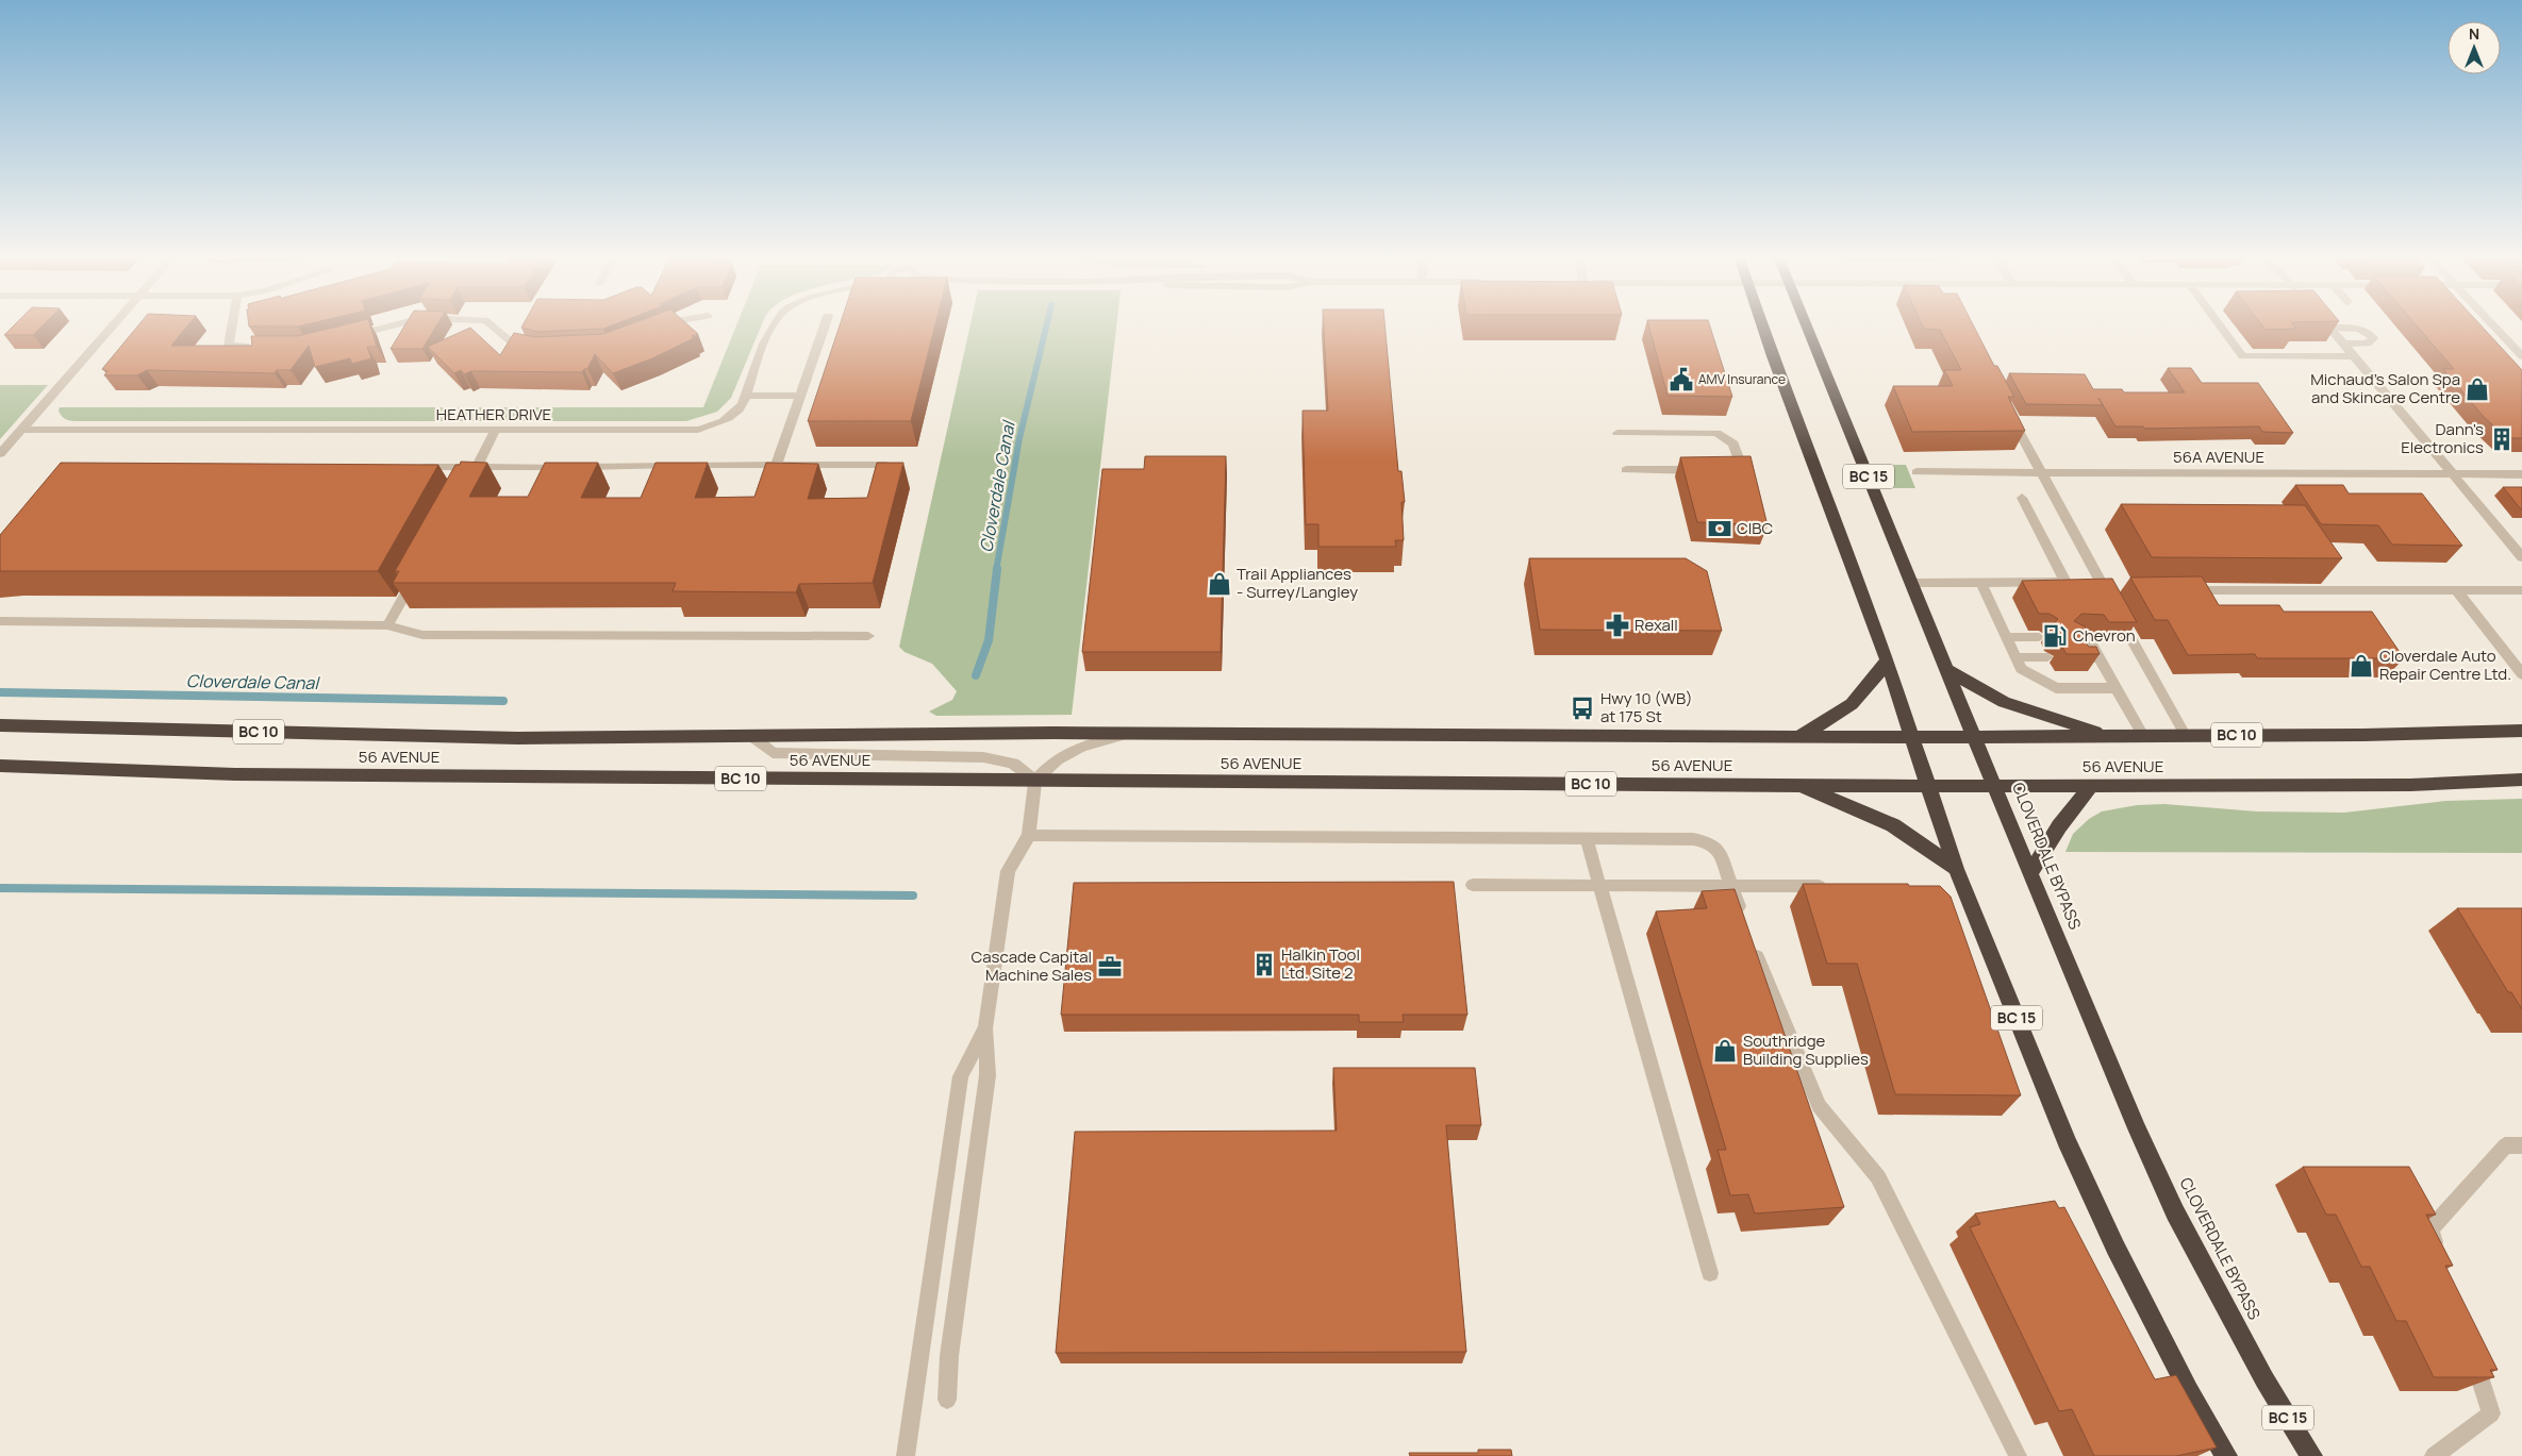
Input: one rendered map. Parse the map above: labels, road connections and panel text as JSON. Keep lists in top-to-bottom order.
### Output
{
  "streets": {
    "highway": [
      "BC 15",
      "BC 10",
      "56 AVENUE",
      "CLOVERDALE BYPASS"
    ],
    "street": ["HEATHER DRIVE", "56A AVENUE"]
  },
  "crossings": [
    ["BC 15", "56 AVENUE"],
    ["56 AVENUE", "CLOVERDALE BYPASS"]
  ],
  "water": ["Cloverdale Canal"],
  "places": {
    "public building": ["AMV Insurance"],
    "shop": [
      "Michaud's Salon Spa and Skincare Centre",
      "Trail Appliances - Surrey/Langley",
      "Cloverdale Auto Repair Centre Ltd.",
      "Southridge Building Supplies"
    ],
    "building": ["Dann's Electronics", "Halkin Tool Ltd. Site 2"],
    "bank": ["CIBC"],
    "pharmacy": ["Rexall"],
    "fuel station": ["Chevron"],
    "bus stop": ["Hwy 10 (WB) at 175 St"],
    "office": ["Cascade Capital Machine Sales"]
  },
  "north": "top"
}
